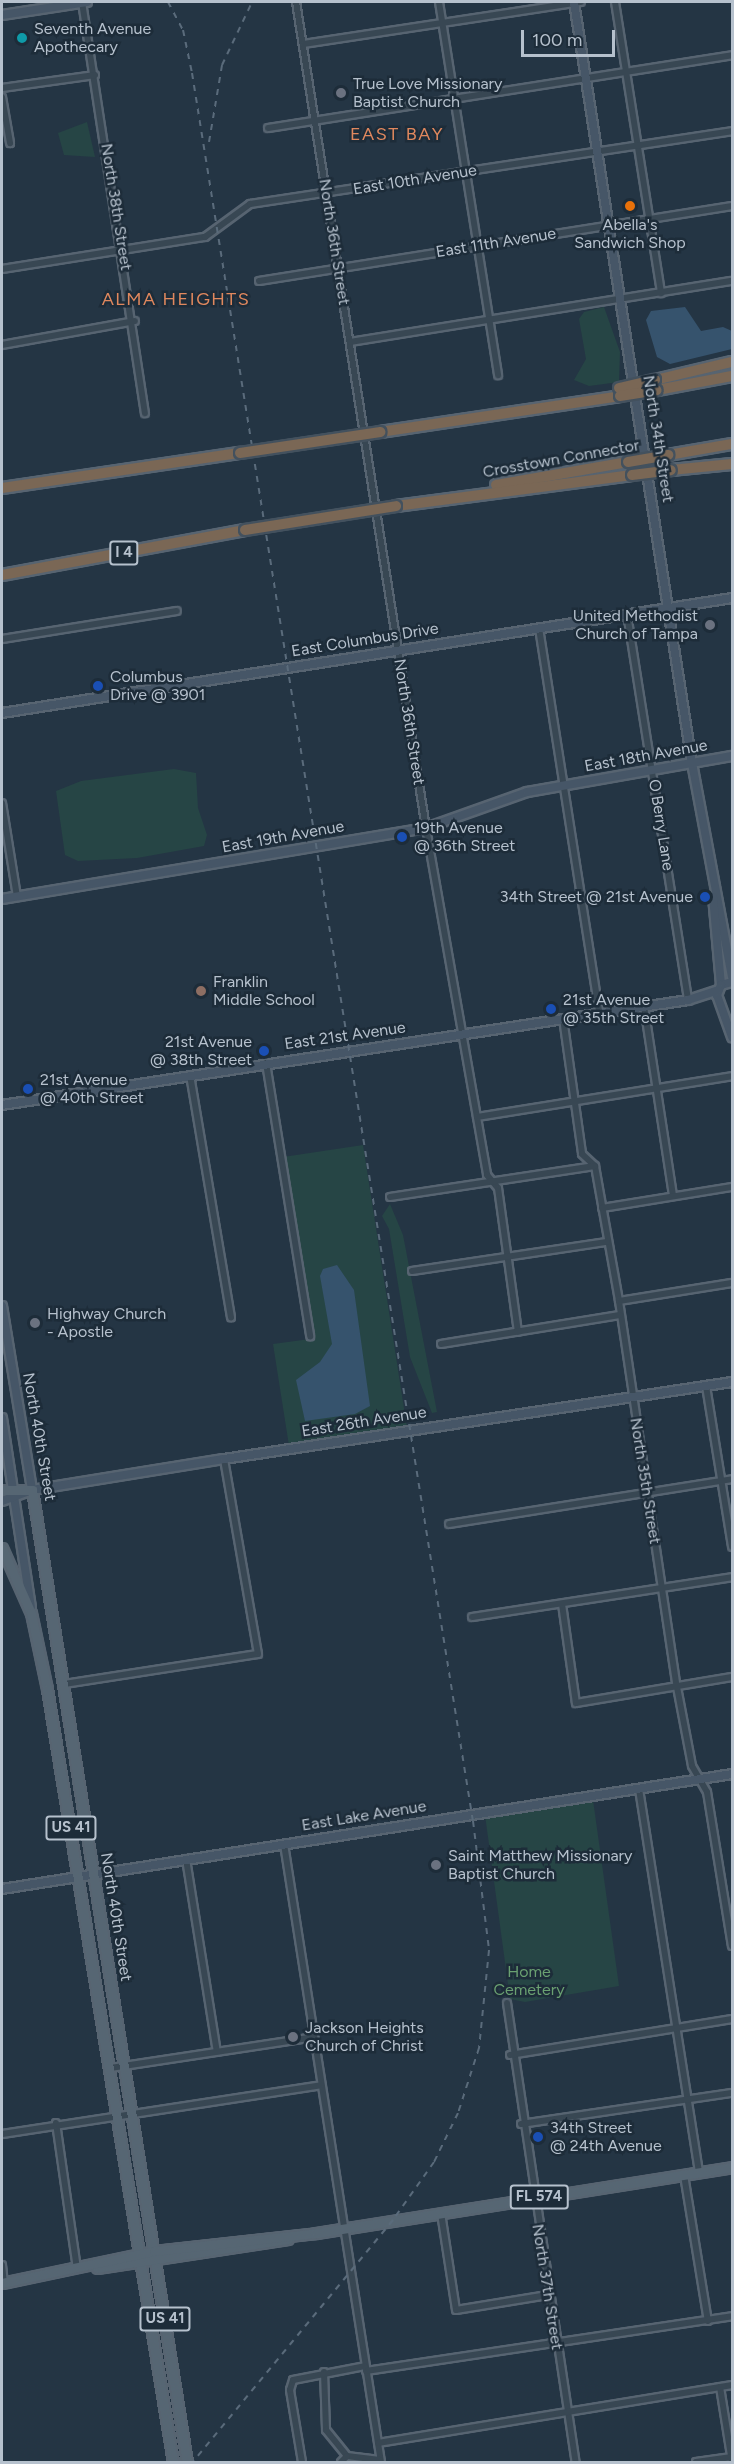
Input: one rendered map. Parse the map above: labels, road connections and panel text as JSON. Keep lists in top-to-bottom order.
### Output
{
  "streets": {
    "highway": ["Crosstown Connector", "I 4"],
    "main road": ["North 40th Street", "US 41", "FL 574"],
    "street": [
      "East 10th Avenue",
      "North 38th Street",
      "North 36th Street",
      "East 11th Avenue",
      "North 34th Street",
      "East Columbus Drive",
      "East 18th Avenue",
      "O Berry Lane",
      "East 19th Avenue",
      "East 21st Avenue",
      "East 26th Avenue",
      "North 35th Street",
      "East Lake Avenue",
      "North 37th Street"
    ]
  },
  "crossings": [
    ["East 10th Avenue", "North 38th Street"],
    ["East 10th Avenue", "North 36th Street"],
    ["East 10th Avenue", "North 34th Street"],
    ["North 36th Street", "East 11th Avenue"],
    ["North 36th Street", "East Columbus Drive"],
    ["North 36th Street", "East 19th Avenue"],
    ["North 36th Street", "East 21st Avenue"],
    ["East 11th Avenue", "North 34th Street"],
    ["North 34th Street", "East Columbus Drive"],
    ["North 34th Street", "East 18th Avenue"],
    ["North 34th Street", "East 21st Avenue"],
    ["Crosstown Connector", "I 4"],
    ["East Columbus Drive", "O Berry Lane"],
    ["East 18th Avenue", "O Berry Lane"],
    ["East 18th Avenue", "East 19th Avenue"],
    ["O Berry Lane", "East 21st Avenue"],
    ["East 21st Avenue", "North 35th Street"],
    ["East 26th Avenue", "North 40th Street"],
    ["East 26th Avenue", "North 35th Street"],
    ["North 40th Street", "East Lake Avenue"],
    ["North 40th Street", "US 41"],
    ["North 40th Street", "FL 574"],
    ["North 35th Street", "East Lake Avenue"],
    ["FL 574", "North 37th Street"]
  ],
  "districts": ["EAST BAY", "ALMA HEIGHTS"],
  "parks": ["Home Cemetery"],
  "places": [
    "Seventh Avenue Apothecary",
    "True Love Missionary Baptist Church",
    "Abella's Sandwich Shop",
    "United Methodist Church of Tampa",
    "Columbus Drive @ 3901",
    "19th Avenue @ 36th Street",
    "34th Street @ 21st Avenue",
    "Franklin Middle School",
    "21st Avenue @ 35th Street",
    "21st Avenue @ 38th Street",
    "21st Avenue @ 40th Street",
    "Highway Church - Apostle",
    "Saint Matthew Missionary Baptist Church",
    "Jackson Heights Church of Christ",
    "34th Street @ 24th Avenue"
  ],
  "scale_bar": "100 m"
}
